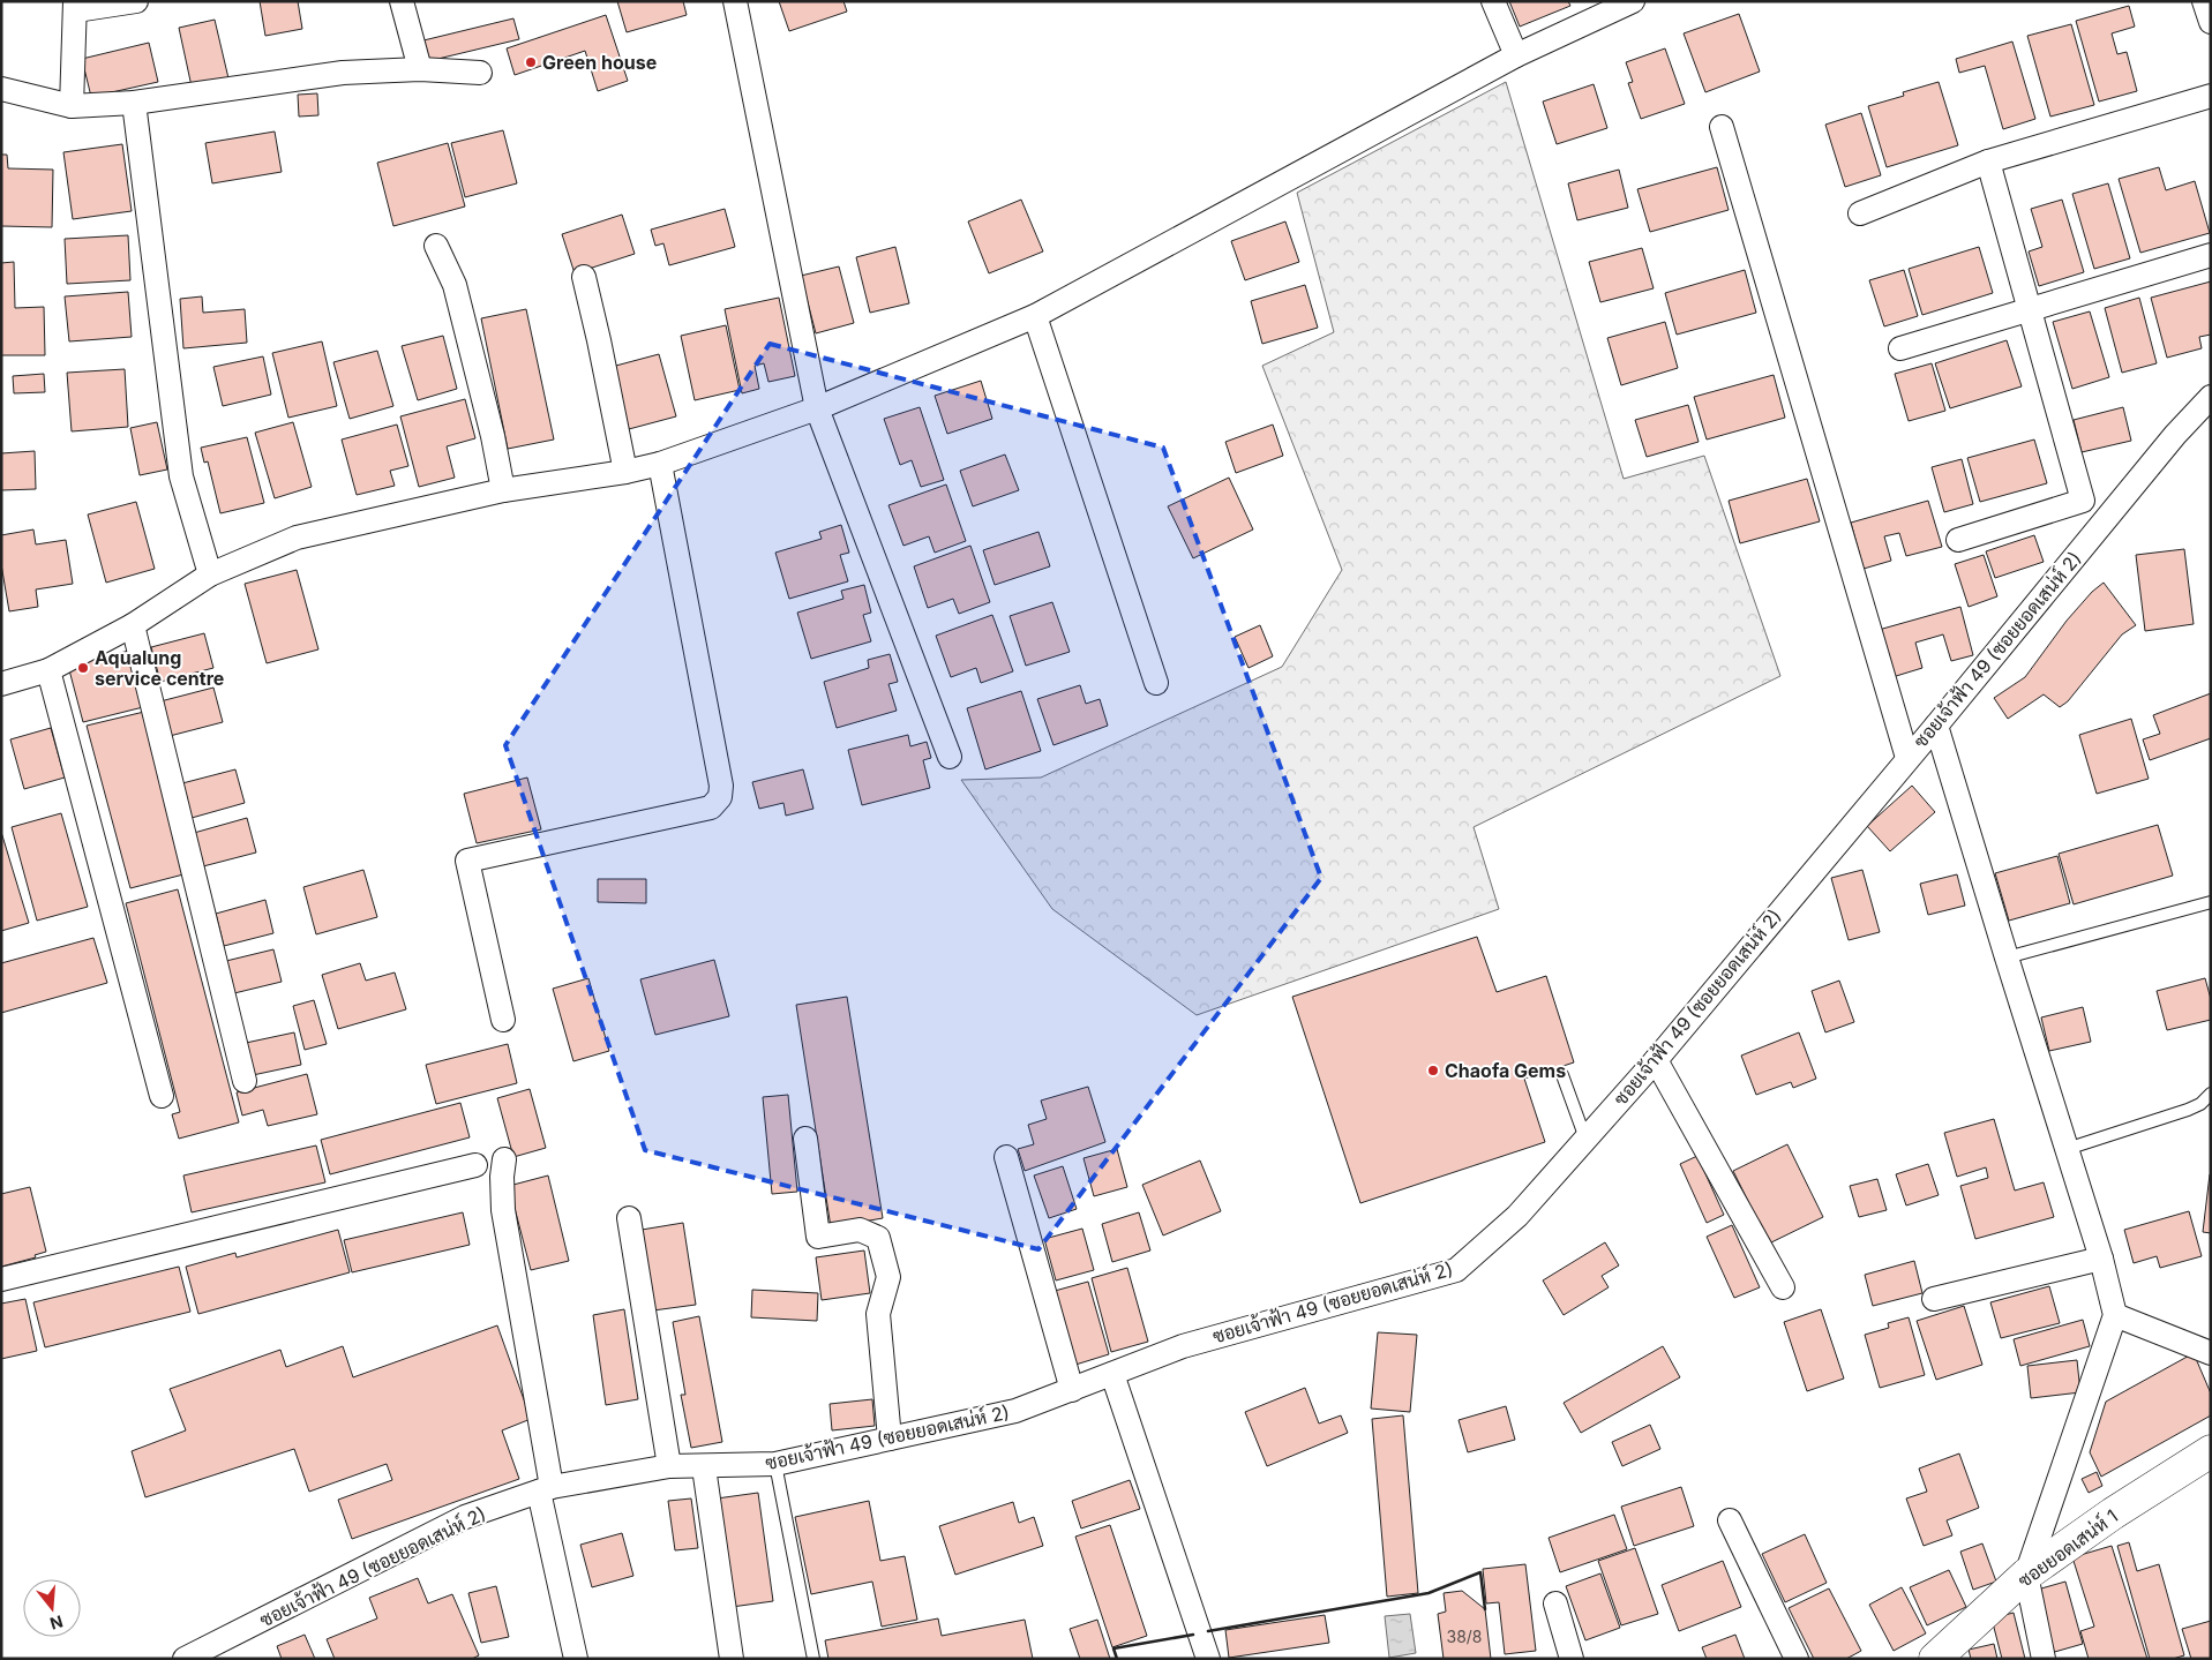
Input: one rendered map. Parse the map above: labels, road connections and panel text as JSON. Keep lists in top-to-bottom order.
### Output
{
  "streets": {
    "street": ["ซอยเจ้าฟ้า 49 (ซอยยอดเสน่ห์ 2)", "ซอยยอดเสน่ห์ 1"]
  },
  "places": ["Green house", "Aqualung service centre", "Chaofa Gems"],
  "house_numbers": ["38/8"],
  "north": "bottom"
}
